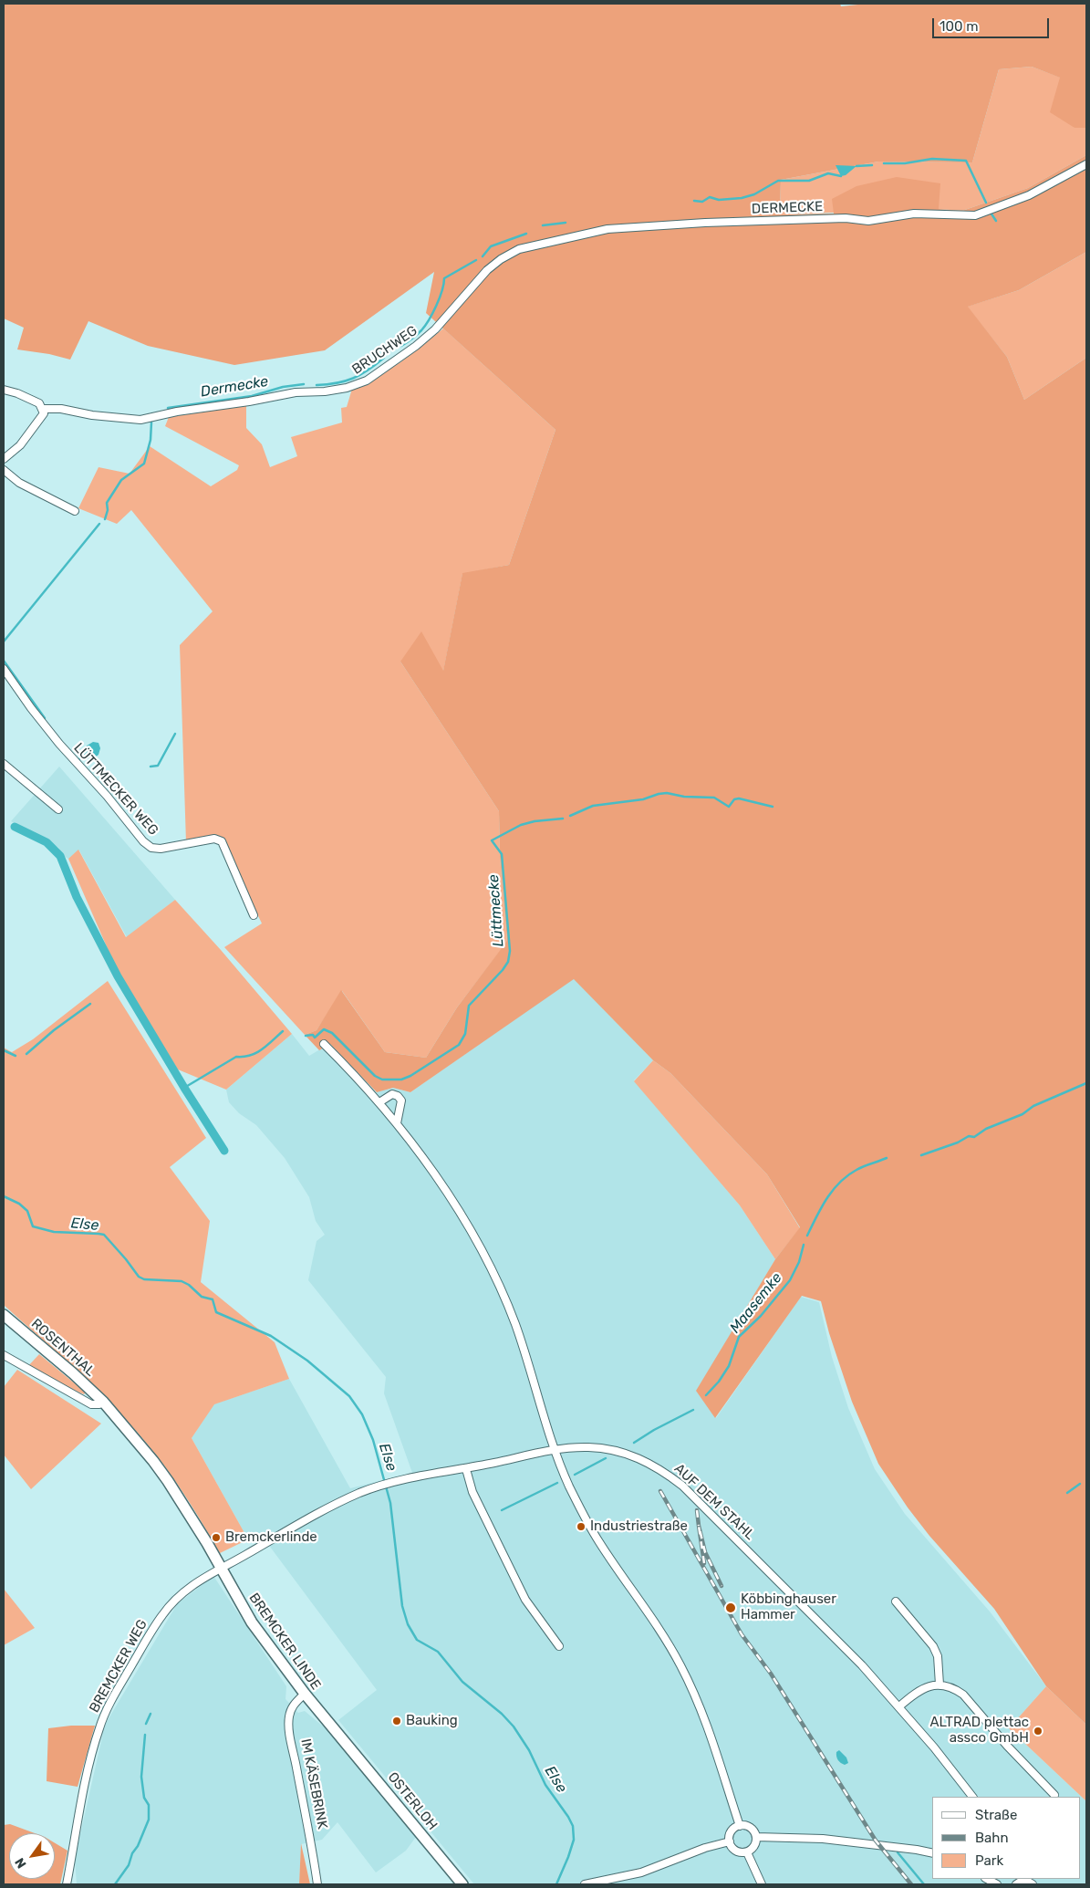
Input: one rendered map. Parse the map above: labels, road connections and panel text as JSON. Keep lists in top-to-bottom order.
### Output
{
  "streets": {
    "main road": ["ROSENTHAL", "BREMCKER LINDE", "OSTERLOH"],
    "street": [
      "DERMECKE",
      "BRUCHWEG",
      "LÜTTMECKER WEG",
      "AUF DEM STAHL",
      "BREMCKER WEG",
      "IM KÄSEBRINK"
    ]
  },
  "crossings": [
    ["DERMECKE", "BRUCHWEG"],
    ["ROSENTHAL", "BREMCKER LINDE"],
    ["AUF DEM STAHL", "BREMCKER LINDE"],
    ["AUF DEM STAHL", "BREMCKER WEG"],
    ["BREMCKER LINDE", "BREMCKER WEG"],
    ["BREMCKER LINDE", "IM KÄSEBRINK"],
    ["BREMCKER LINDE", "OSTERLOH"]
  ],
  "water": [
    "Dermecke",
    "Lüttmecke",
    "Else",
    "Maasemke"
  ],
  "places": [
    "Industriestraße",
    "Bremckerlinde",
    "Köbbinghauser Hammer",
    "Bauking",
    "ALTRAD plettac assco GmbH"
  ],
  "legend": ["Straße", "Bahn", "Park"],
  "scale_bar": "100 m",
  "north": "bottom left"
}
